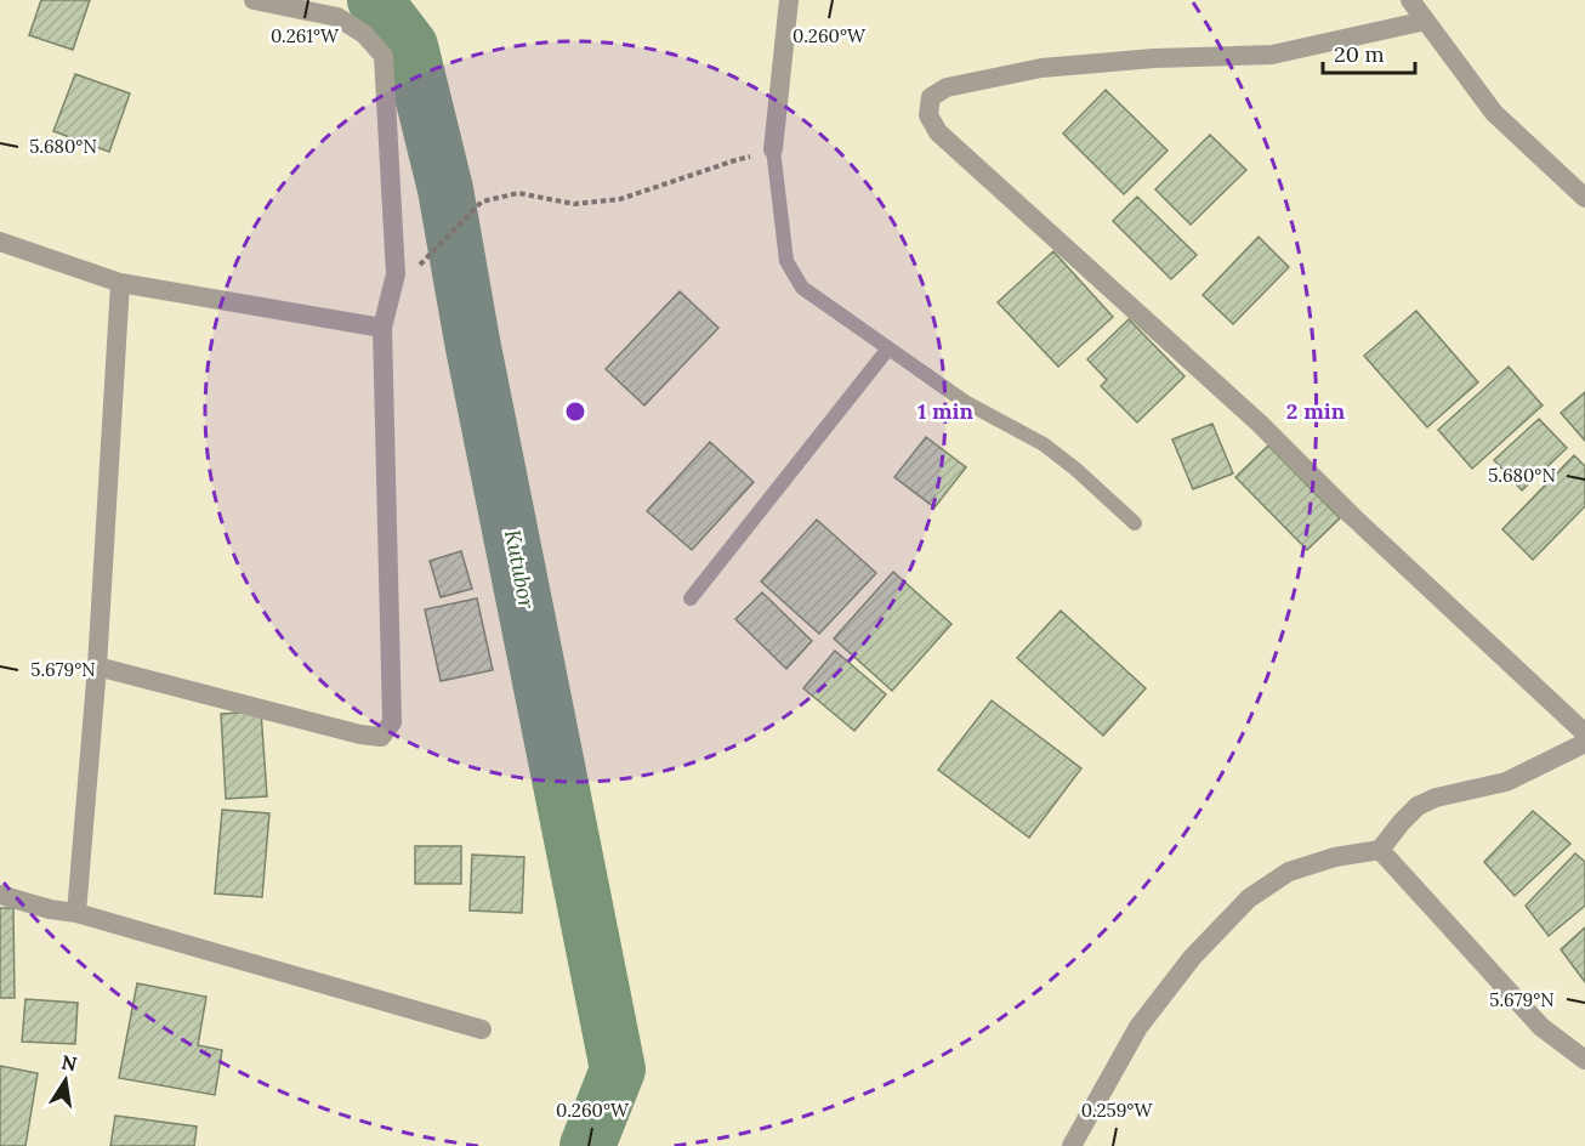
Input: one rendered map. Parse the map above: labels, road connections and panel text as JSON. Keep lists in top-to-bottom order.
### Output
{
  "water": ["Kutubor"],
  "scale_bar": "20 m",
  "north": "top",
  "coordinates": [
    "0.261°W",
    "0.260°W",
    "5.680°N",
    "5.679°N",
    "0.259°W"
  ],
  "rings": ["1 min", "2 min"]
}
